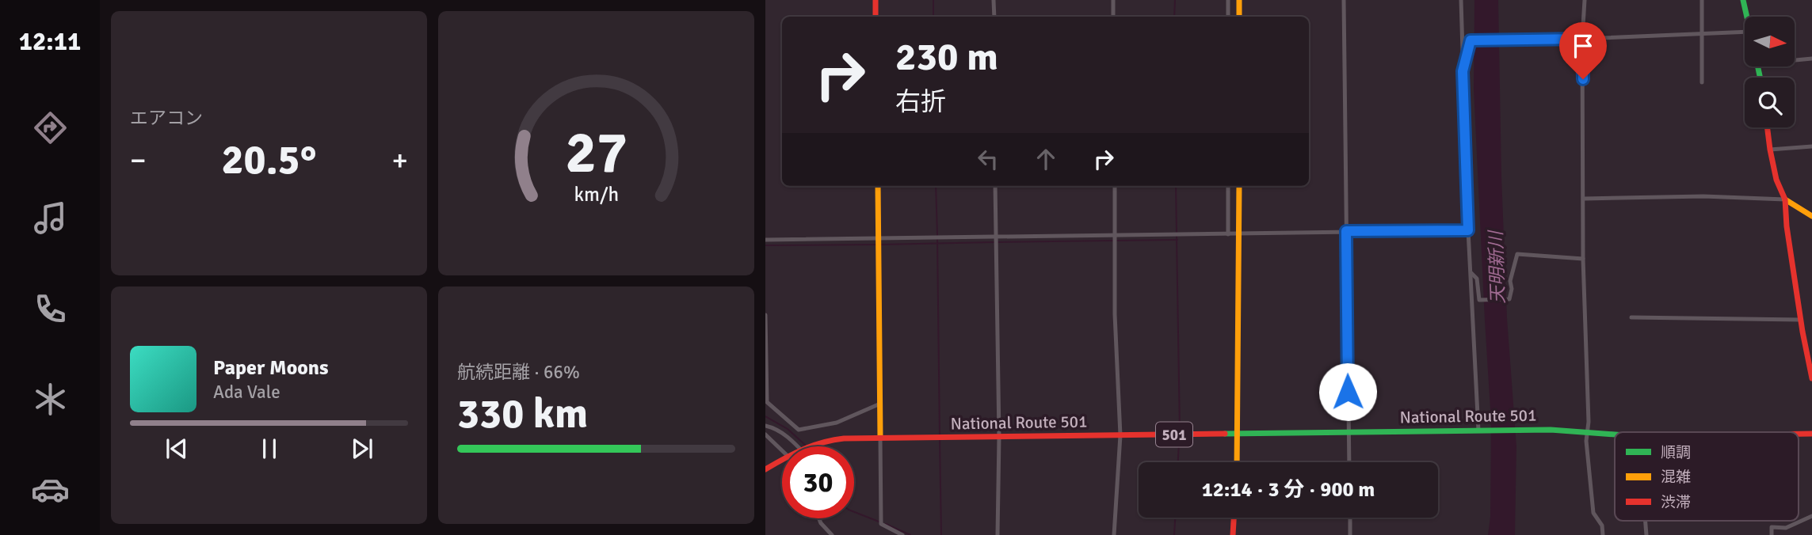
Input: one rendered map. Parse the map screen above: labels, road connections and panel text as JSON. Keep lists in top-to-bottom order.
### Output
{
  "streets": {
    "main road": ["National Route 501", "501"]
  },
  "water": ["天明新川"],
  "legend": ["順調", "混雑", "渋滞"],
  "north": "right",
  "page": {
    "tabs": "12:11",
    "tile": [
      "エアコン",
      ["航続距離 · 66%", "330 km"]
    ],
    "turn": ["230 m", "右折"],
    "heat": ["−", "20.5°", "+"],
    "song": ["Paper Moons", "Ada Vale"],
    "limit": "30",
    "trip": "12:14 · 3 分 · 900 m",
    "gauge": ["27", "km/h"]
  }
}
